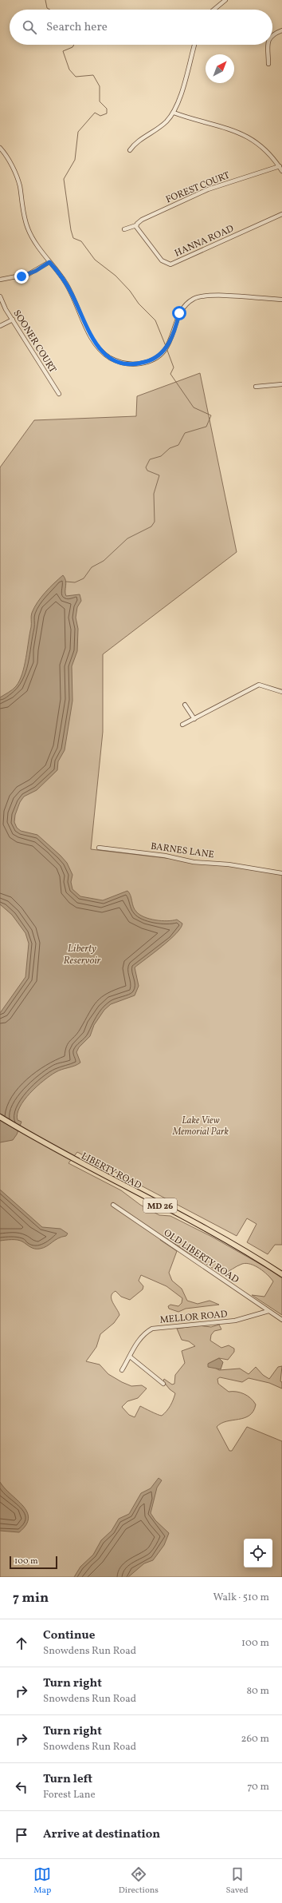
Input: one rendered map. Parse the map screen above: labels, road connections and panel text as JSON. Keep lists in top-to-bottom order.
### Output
{
  "streets": {
    "main road": ["LIBERTY ROAD", "MD 26"],
    "street": [
      "FOREST COURT",
      "HANNA ROAD",
      "SOONER COURT",
      "BARNES LANE",
      "OLD LIBERTY ROAD",
      "MELLOR ROAD"
    ]
  },
  "crossings": [
    ["FOREST COURT", "HANNA ROAD"],
    ["OLD LIBERTY ROAD", "MELLOR ROAD"]
  ],
  "water": ["Liberty Reservoir"],
  "parks": ["Lake View Memorial Park"],
  "scale_bar": "100 m",
  "north": "top right",
  "page": {
    "search": "Search here",
    "scale": "100 m",
    "heading": ["7 min", "Walk · 510 m"],
    "list": [
      ["Continue", "Snowdens Run Road", "100 m"],
      ["Turn right", "Snowdens Run Road", "80 m"],
      ["Turn right", "Snowdens Run Road", "260 m"],
      ["Turn left", "Forest Lane", "70 m"],
      "Arrive at destination"
    ],
    "nav": ["Map", "Directions", "Saved"]
  }
}
